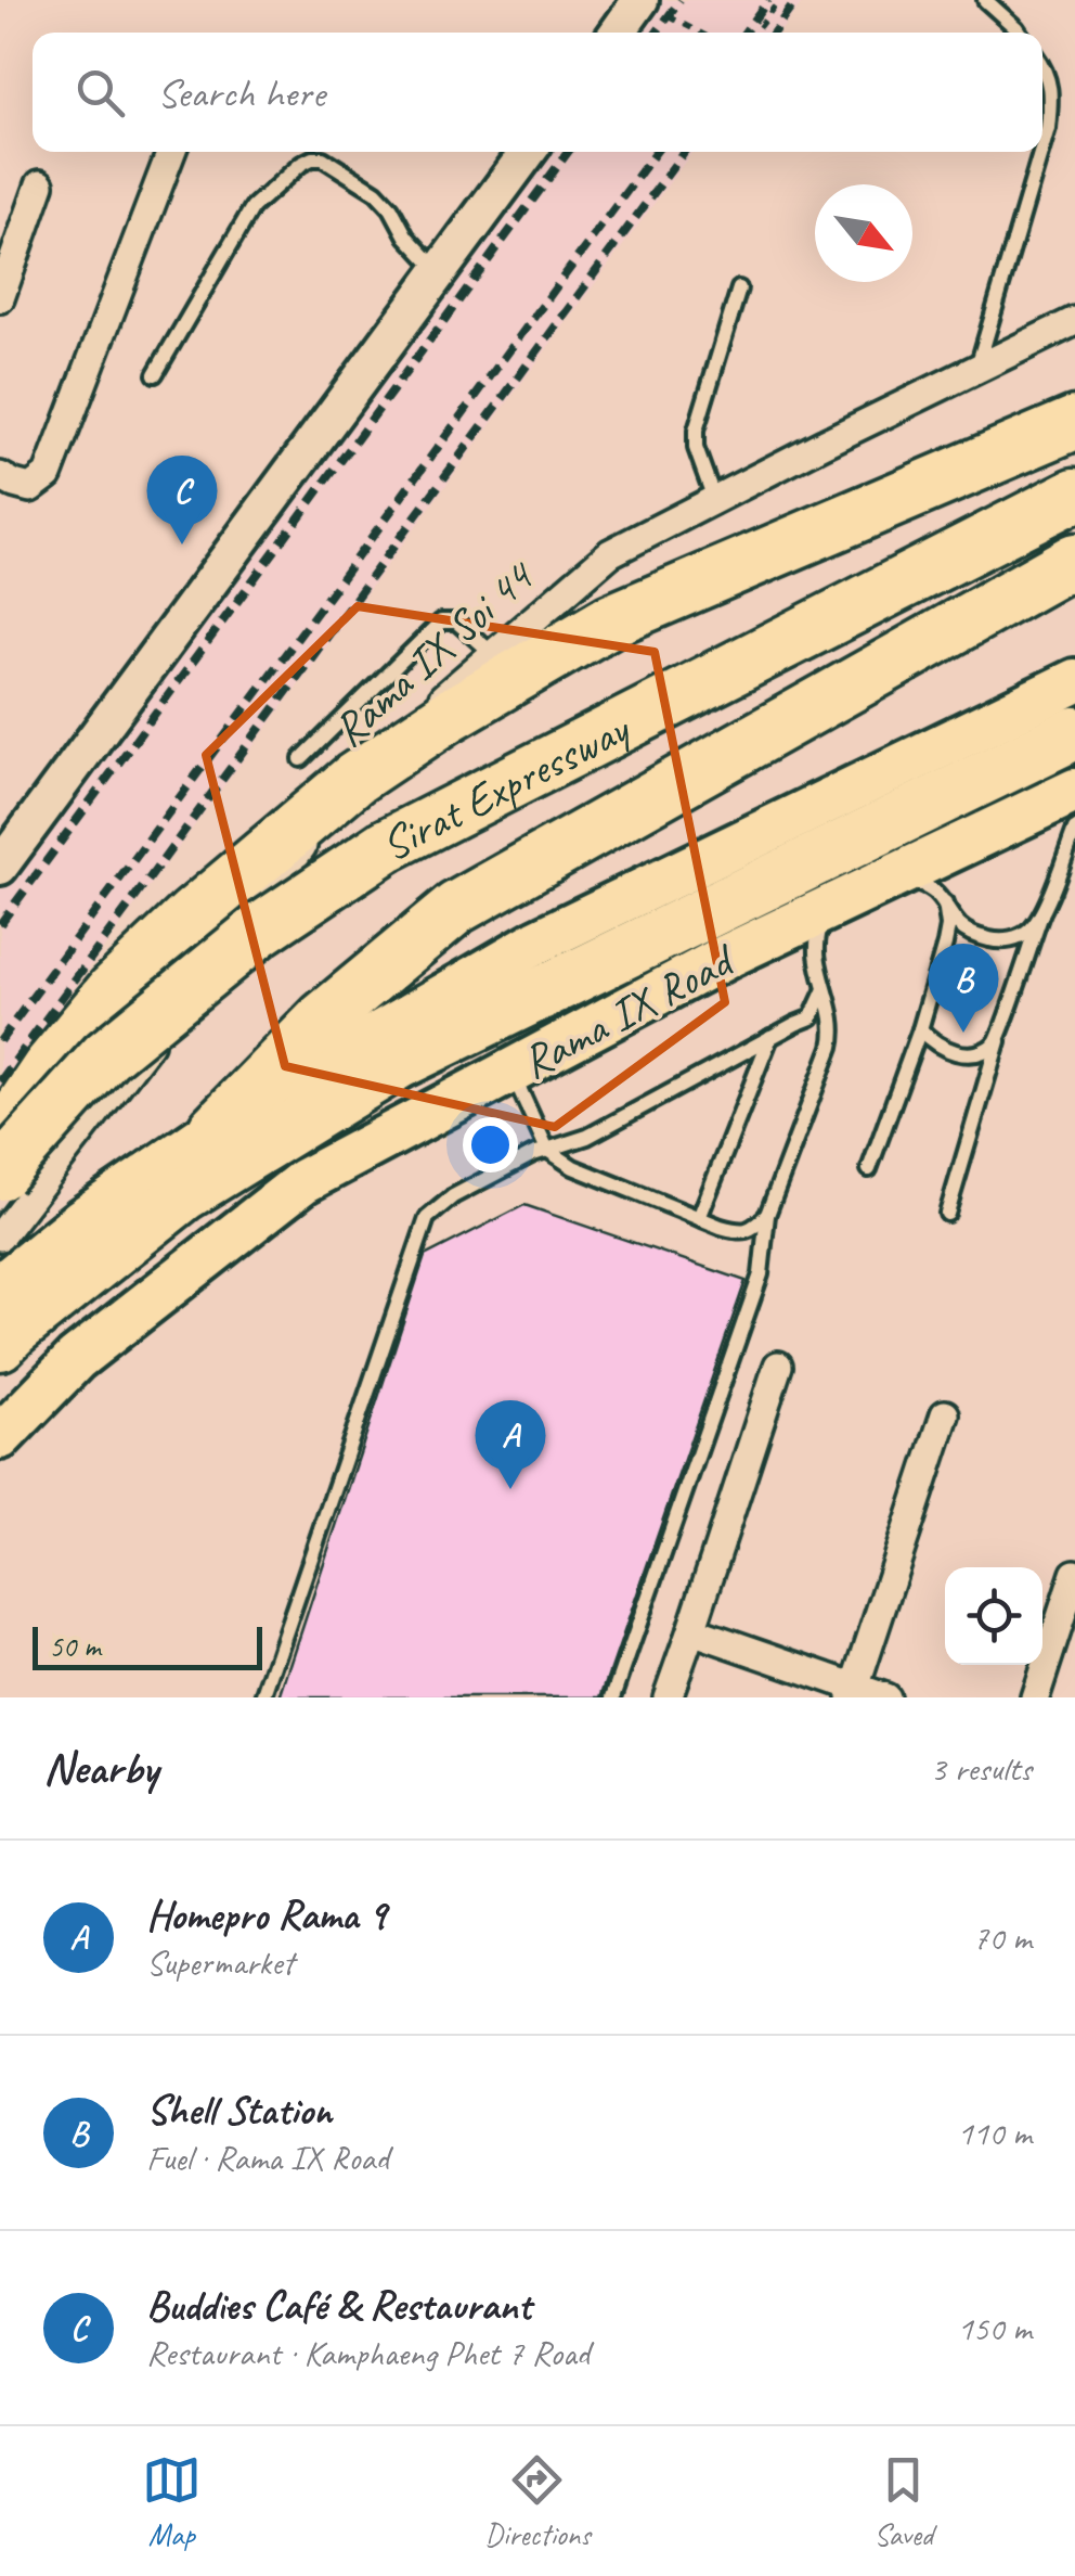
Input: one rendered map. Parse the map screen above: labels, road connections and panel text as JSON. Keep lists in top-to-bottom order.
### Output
{
  "streets": {
    "highway": ["Sirat Expressway"],
    "main road": ["Rama IX Road"],
    "street": ["Rama IX Soi 44"]
  },
  "scale_bar": "50 m",
  "north": "bottom right",
  "page": {
    "search": "Search here",
    "pins": ["C", "B", "A"],
    "scale": "50 m",
    "heading": ["Nearby", "3 results"],
    "list": [
      {
        "mark": "A",
        "name": "Homepro Rama 9",
        "note": "Supermarket",
        "value": "70 m"
      },
      {
        "mark": "B",
        "name": "Shell Station",
        "note": "Fuel · Rama IX Road",
        "value": "110 m"
      },
      {
        "mark": "C",
        "name": "Buddies Café & Restaurant",
        "note": "Restaurant · Kamphaeng Phet 7 Road",
        "value": "150 m"
      }
    ],
    "nav": ["Map", "Directions", "Saved"]
  }
}
